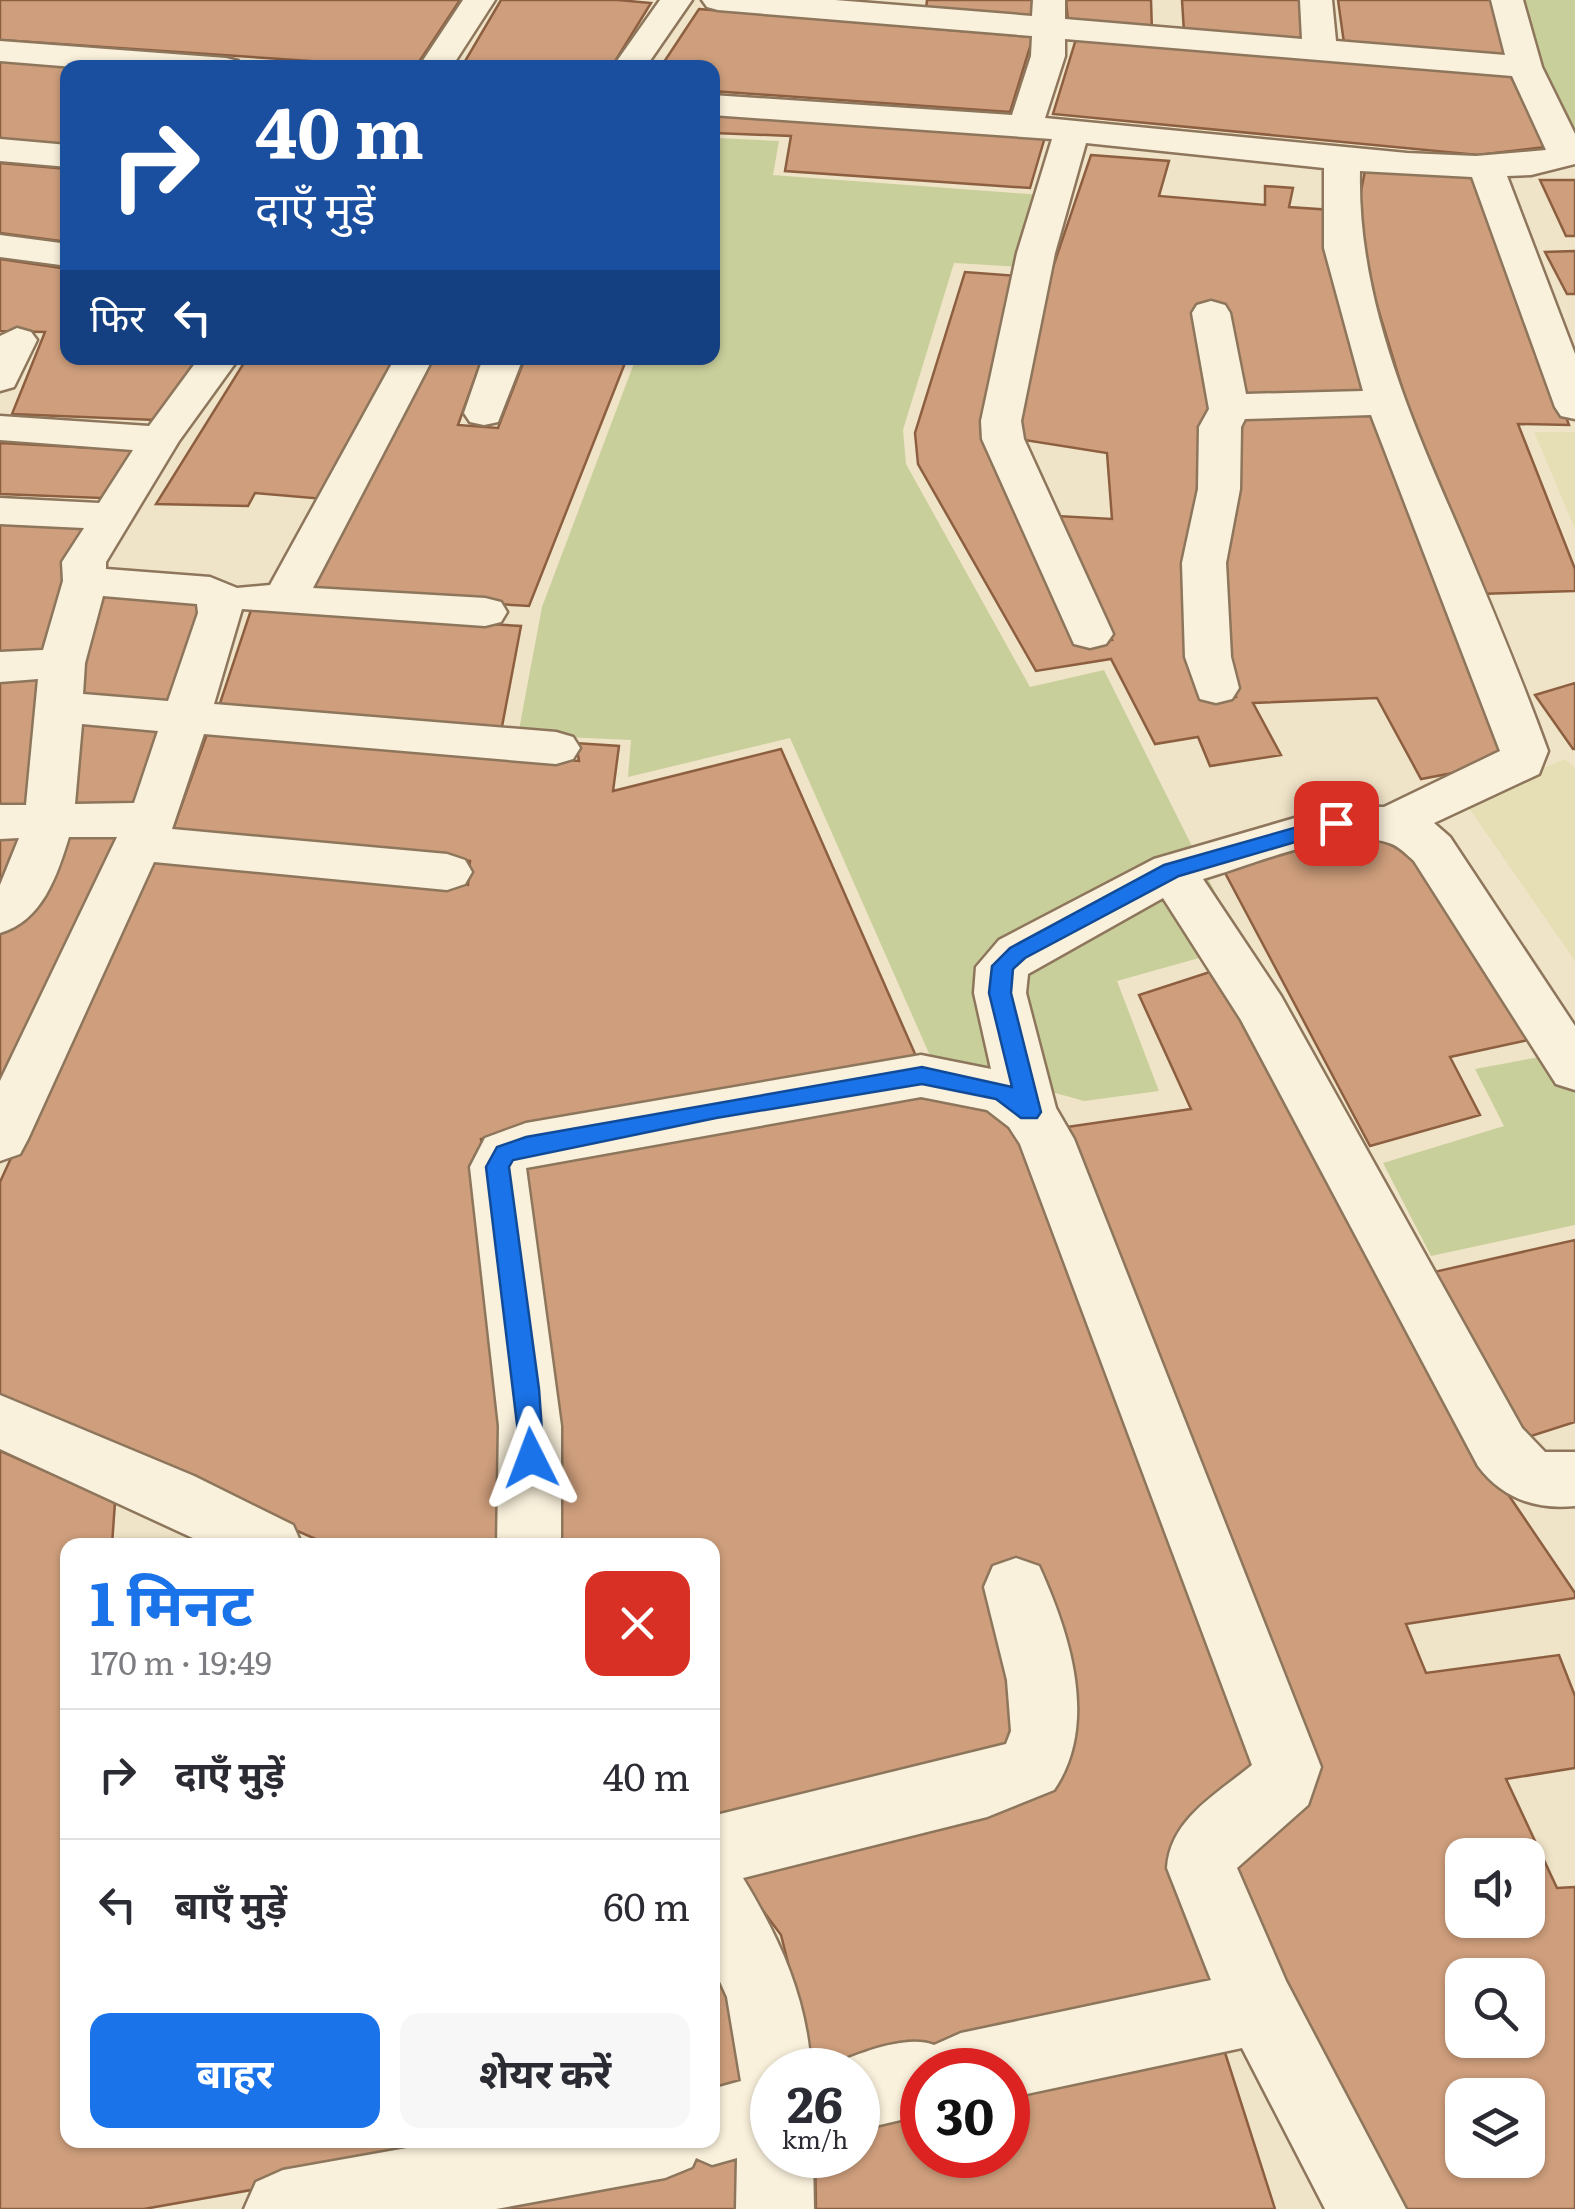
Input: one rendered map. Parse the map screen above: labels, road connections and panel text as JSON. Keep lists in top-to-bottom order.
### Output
{
  "page": {
    "turn": ["40 m", "दाएँ मुड़ें"],
    "then": "फिर",
    "heading": ["1 मिनट", "170 m · 19:49"],
    "list": [
      {
        "name": "दाएँ मुड़ें",
        "value": "40 m"
      },
      {
        "name": "बाएँ मुड़ें",
        "value": "60 m"
      }
    ],
    "buttons": ["बाहर", "शेयर करें"],
    "speed": "26 km/h",
    "limit": "30"
  }
}
